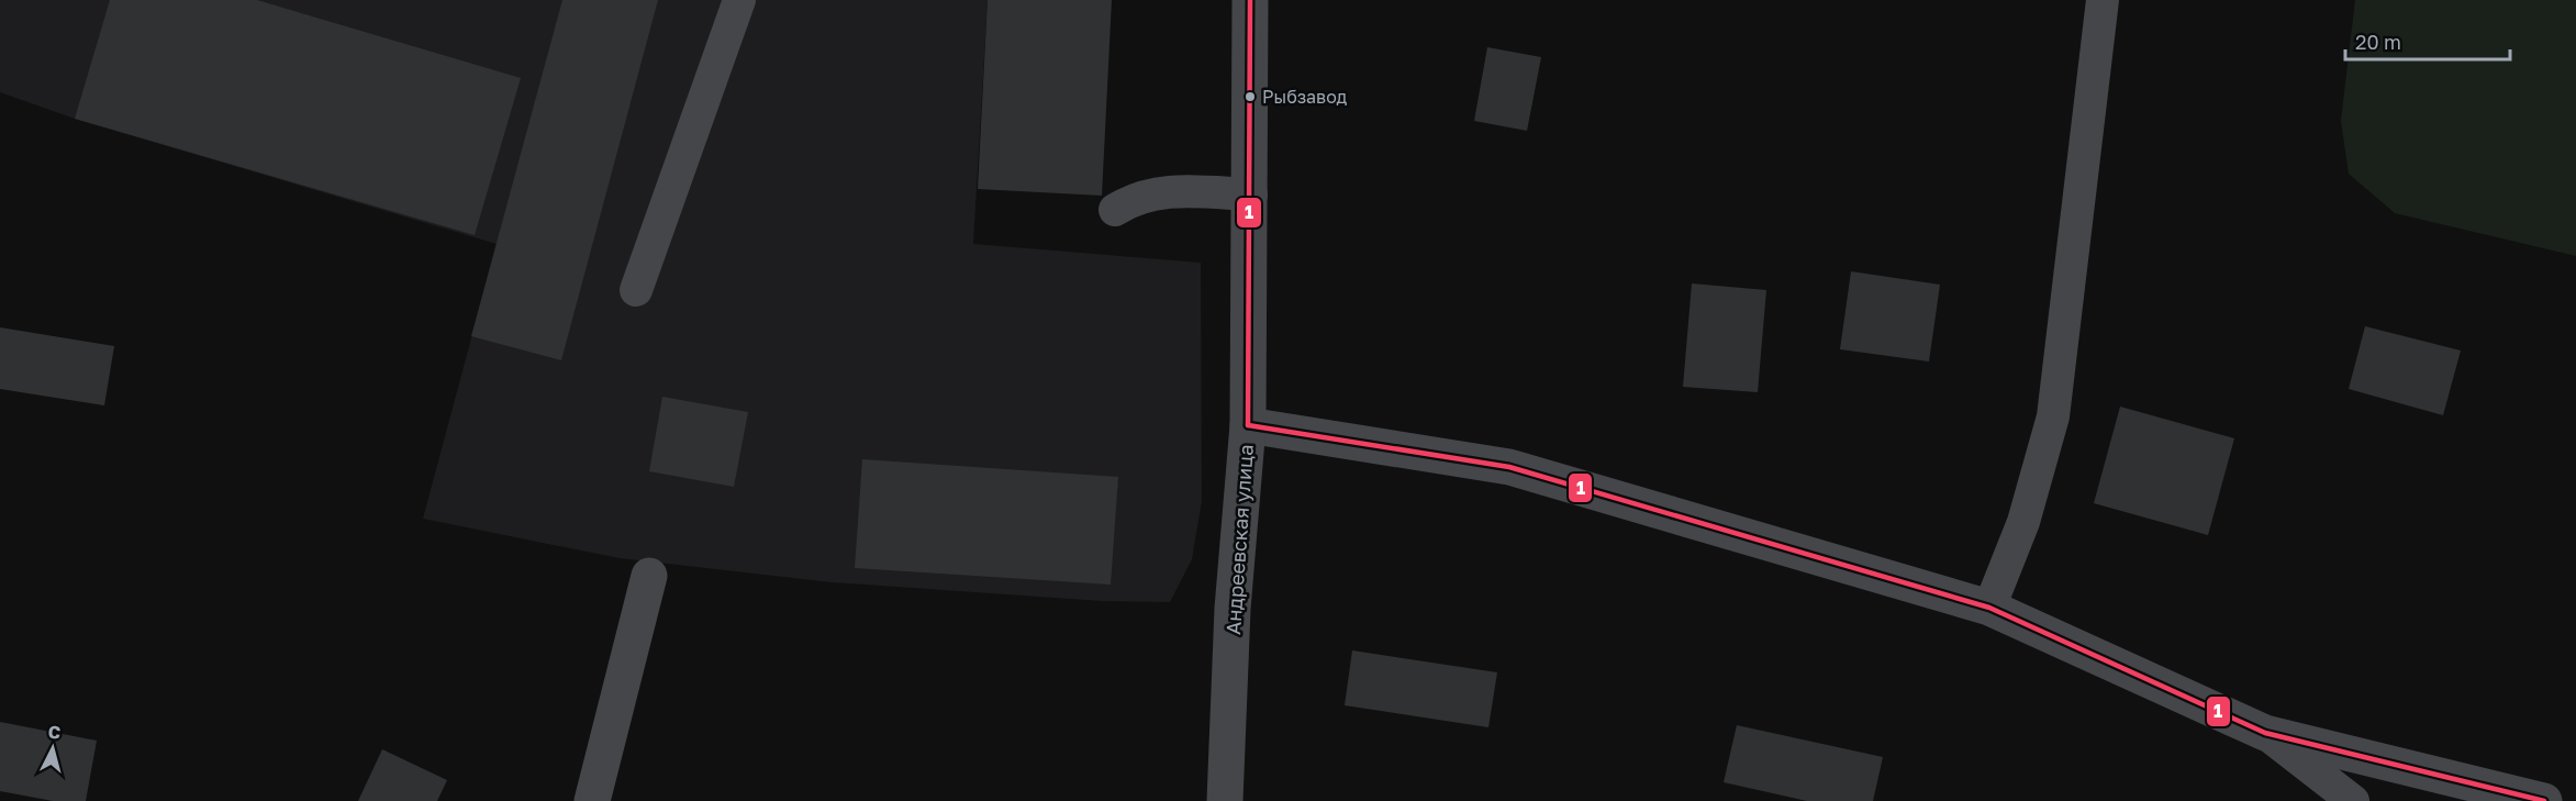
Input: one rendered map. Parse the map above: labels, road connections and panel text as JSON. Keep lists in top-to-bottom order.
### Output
{
  "streets": {
    "street": ["Андреевская улица"]
  },
  "places": ["Рыбзавод"],
  "lines": ["transit line 1"],
  "scale_bar": "20 m",
  "north": "top"
}
